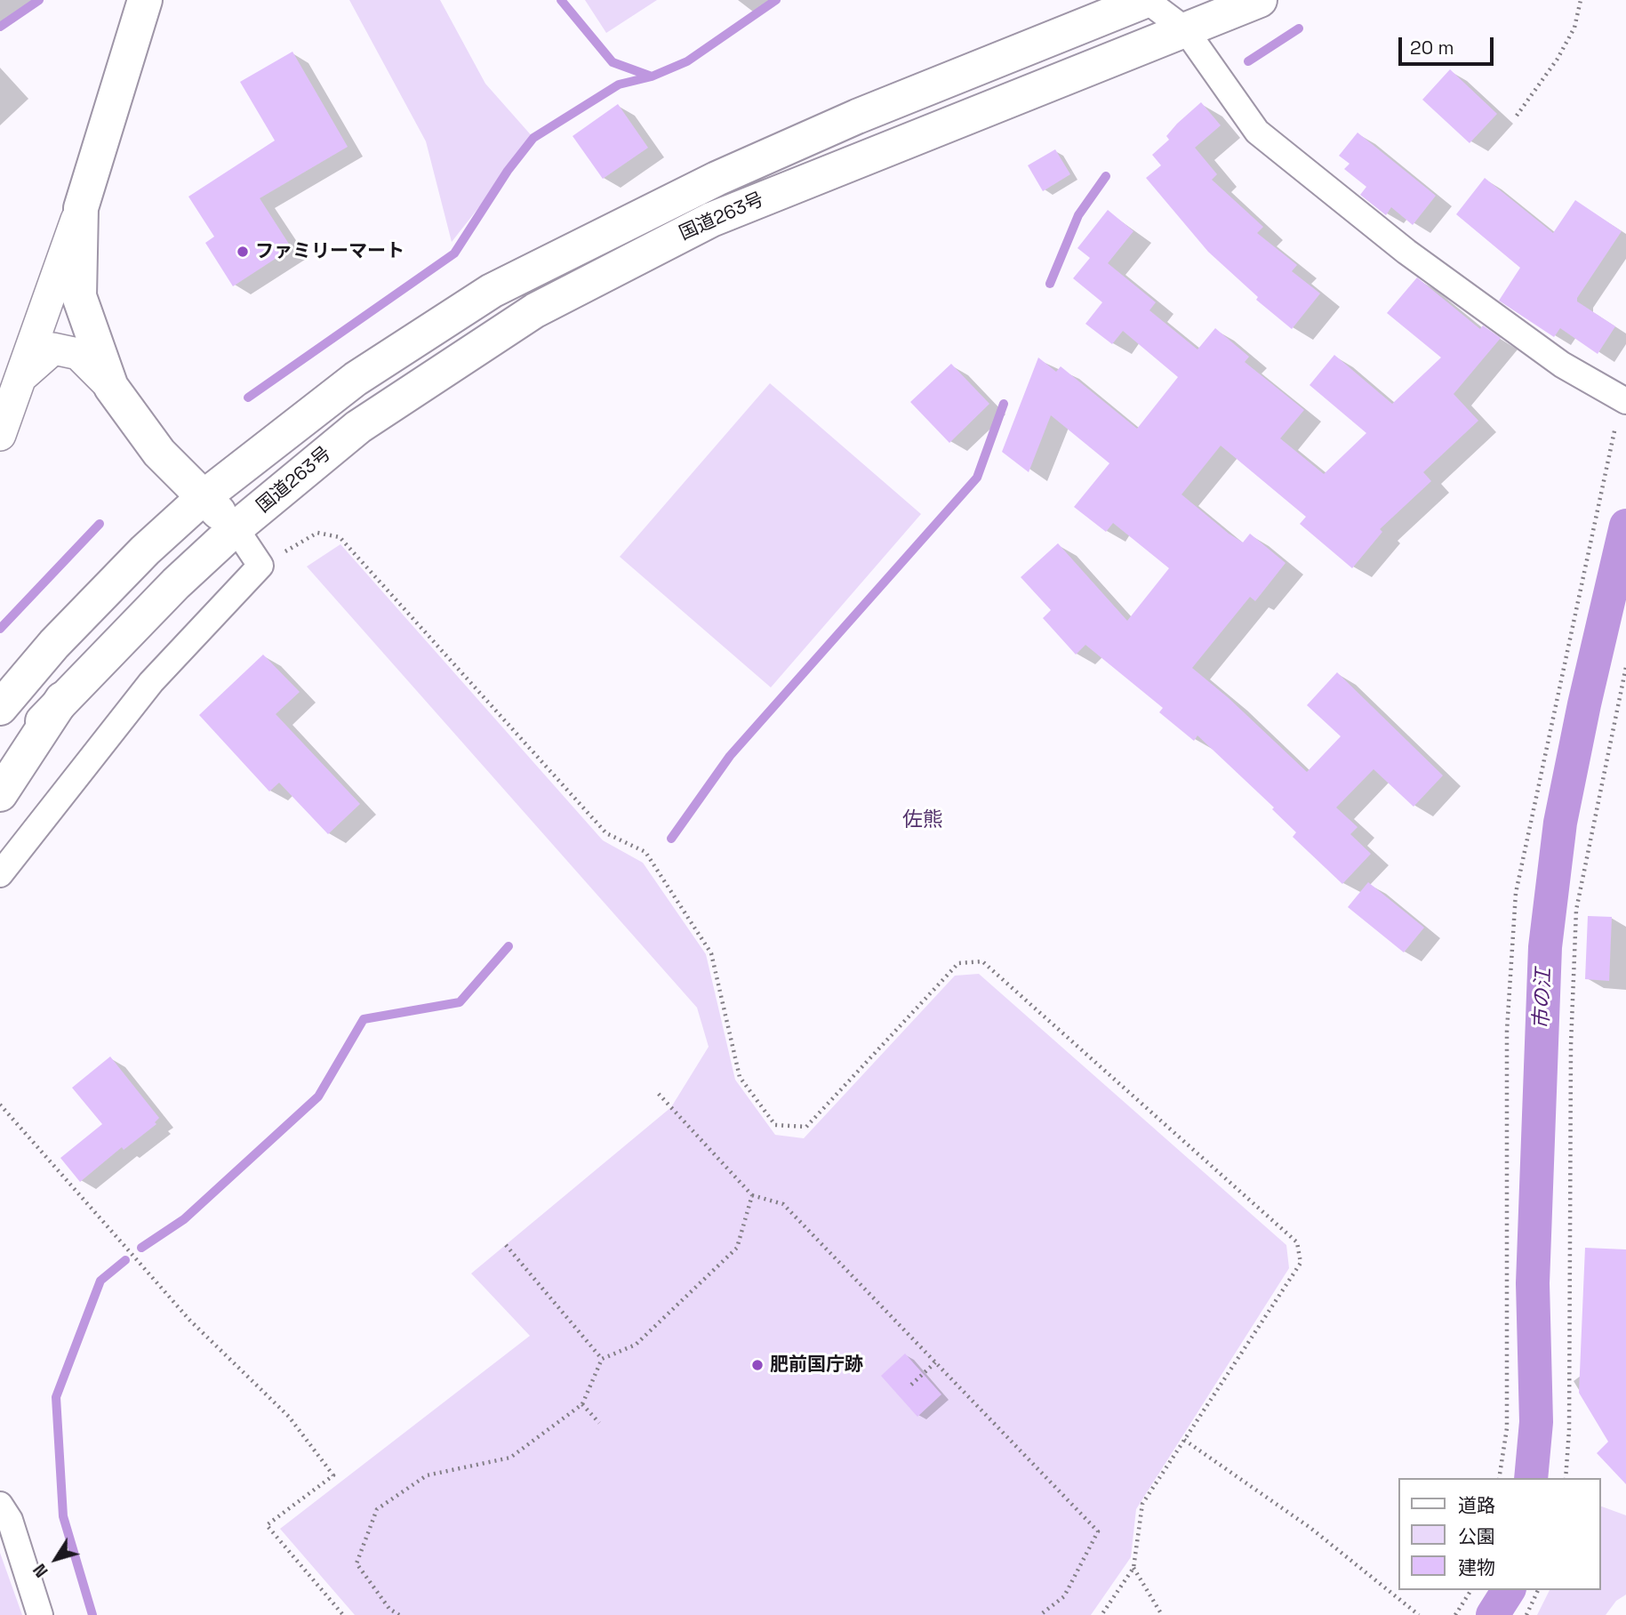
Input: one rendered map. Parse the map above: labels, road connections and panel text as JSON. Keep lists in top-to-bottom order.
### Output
{
  "streets": {
    "highway": ["国道263号"]
  },
  "districts": ["佐熊"],
  "water": ["市の江"],
  "places": ["ファミリーマート", "肥前国庁跡"],
  "legend": ["道路", "公園", "建物"],
  "scale_bar": "20 m",
  "north": "bottom left"
}
